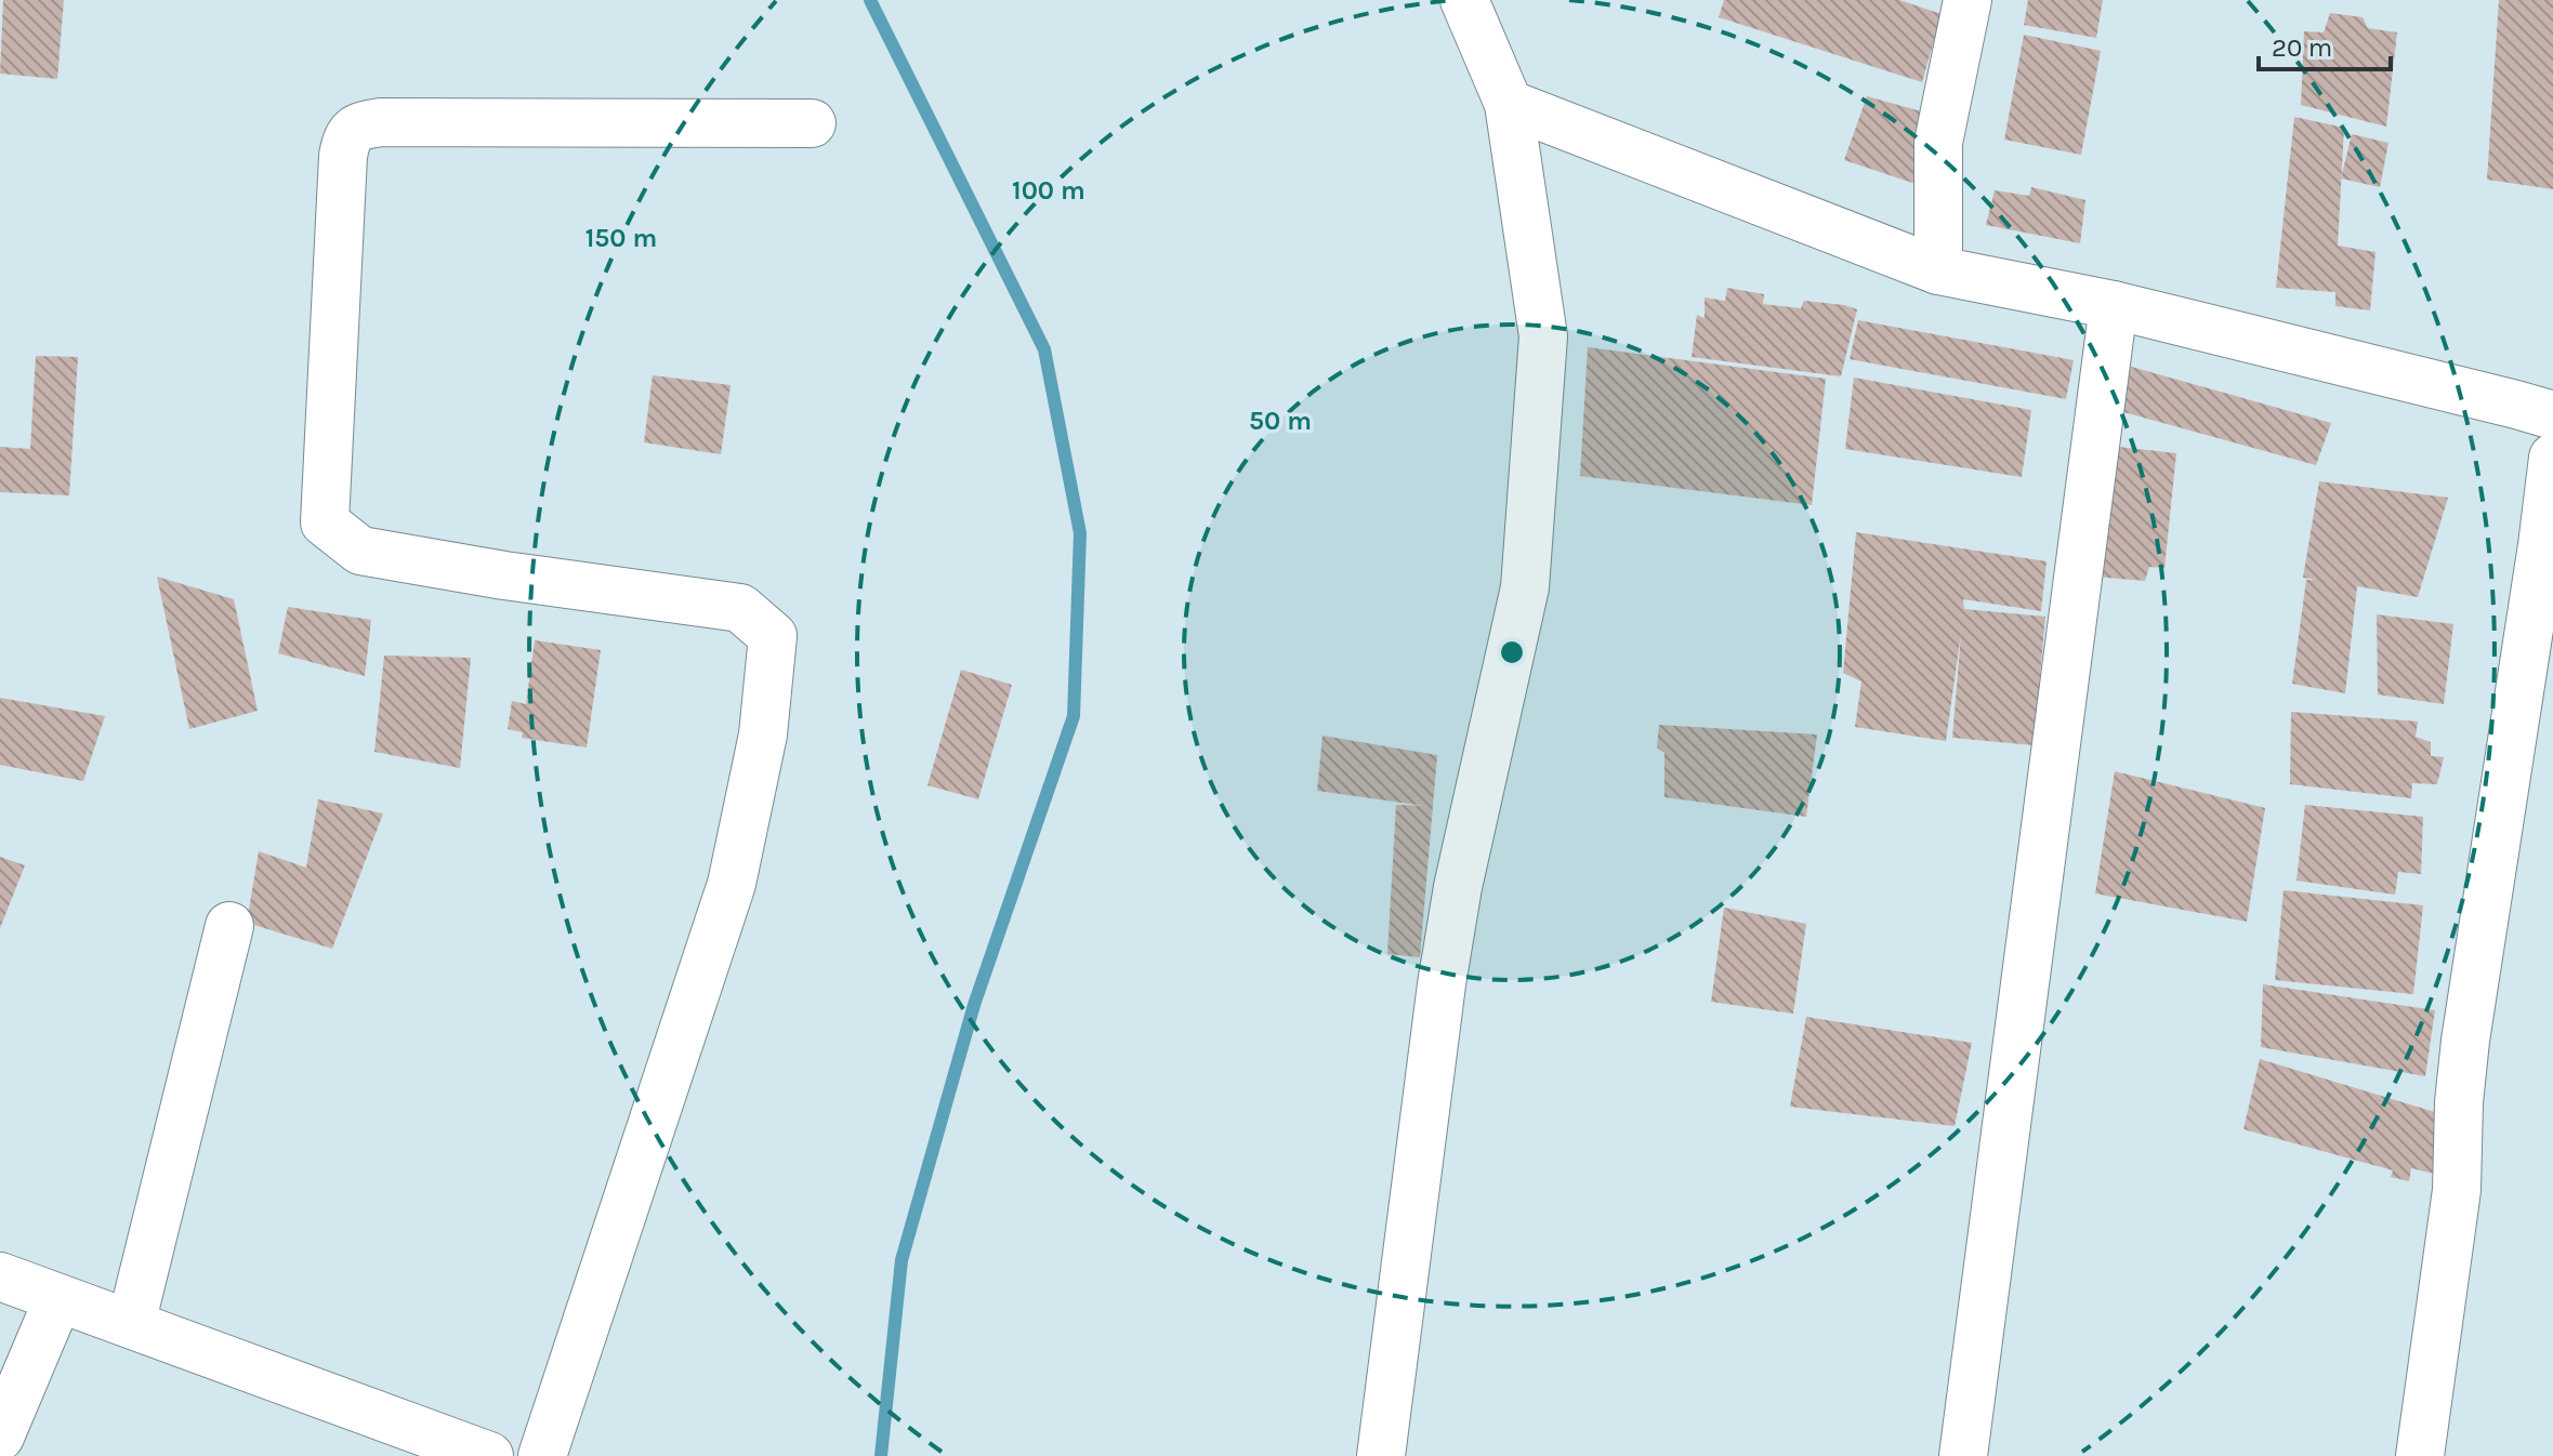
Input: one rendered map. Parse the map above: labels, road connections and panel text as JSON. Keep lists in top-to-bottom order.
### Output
{
  "scale_bar": "20 m",
  "rings": ["100 m", "150 m", "50 m"]
}
